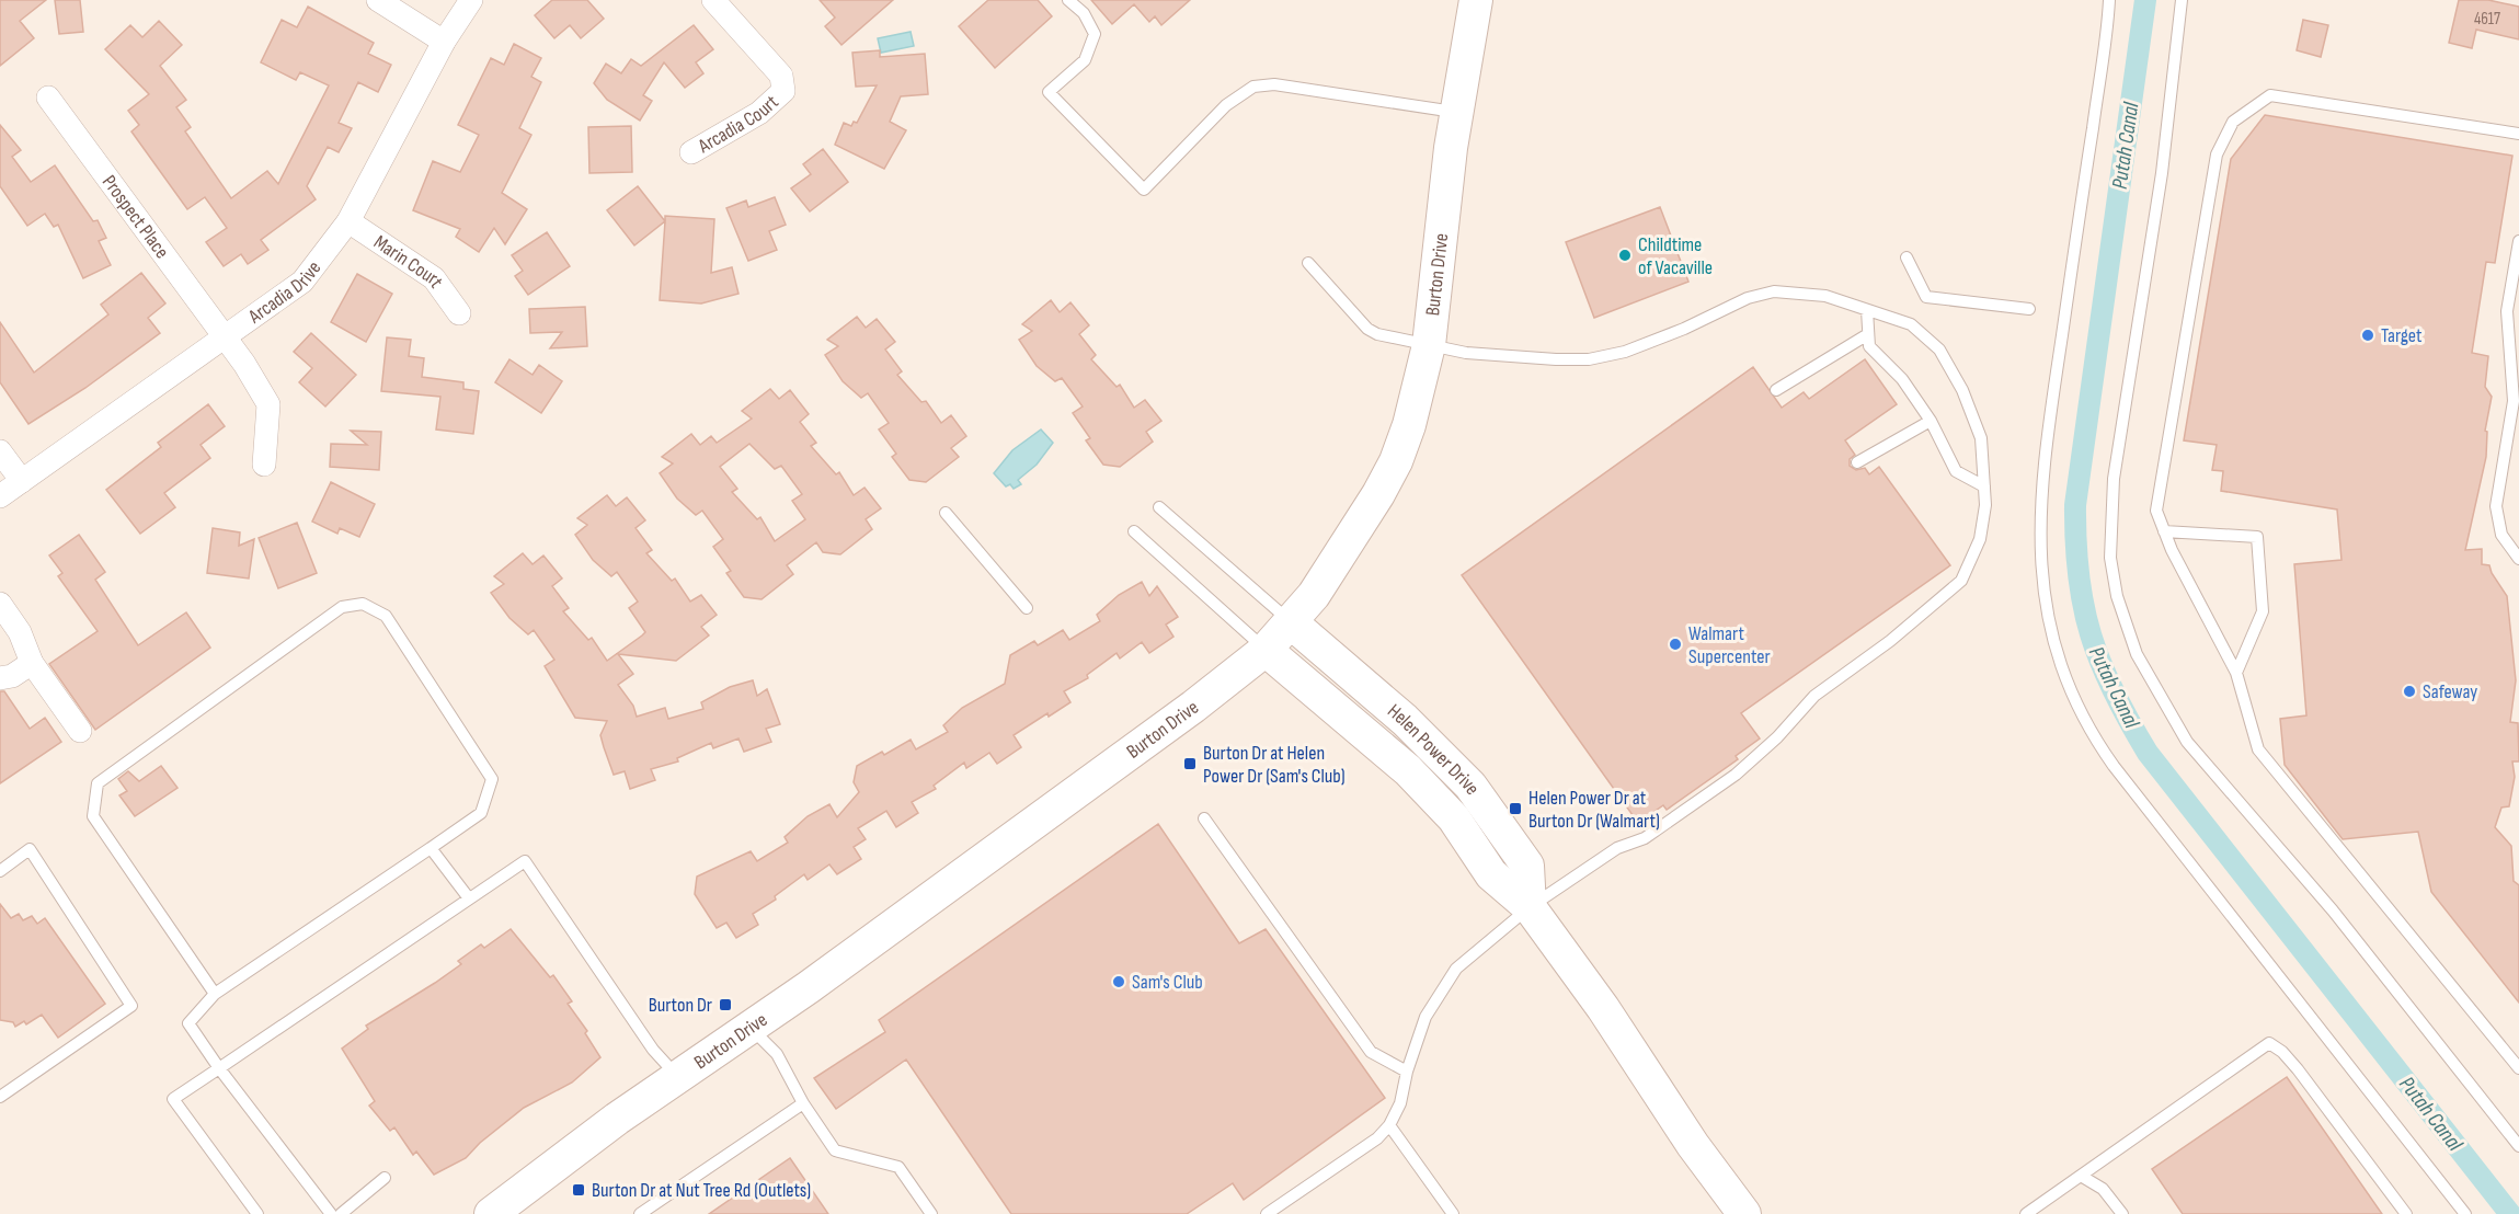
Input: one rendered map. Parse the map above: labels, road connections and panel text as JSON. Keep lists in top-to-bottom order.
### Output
{
  "streets": {
    "street": [
      "Arcadia Court",
      "Prospect Place",
      "Marin Court",
      "Burton Drive",
      "Arcadia Drive",
      "Helen Power Drive"
    ]
  },
  "crossings": [
    ["Prospect Place", "Arcadia Drive"],
    ["Marin Court", "Arcadia Drive"],
    ["Burton Drive", "Helen Power Drive"]
  ],
  "water": ["Putah Canal"],
  "places": {
    "other": [
      "Childtime of Vacaville",
      "Target",
      "Walmart Supercenter",
      "Safeway",
      "Sam's Club"
    ],
    "transit": [
      "Burton Dr at Helen Power Dr (Sam's Club)",
      "Helen Power Dr at Burton Dr (Walmart)",
      "Burton Dr",
      "Burton Dr at Nut Tree Rd (Outlets)"
    ]
  },
  "house_numbers": ["4617"]
}
